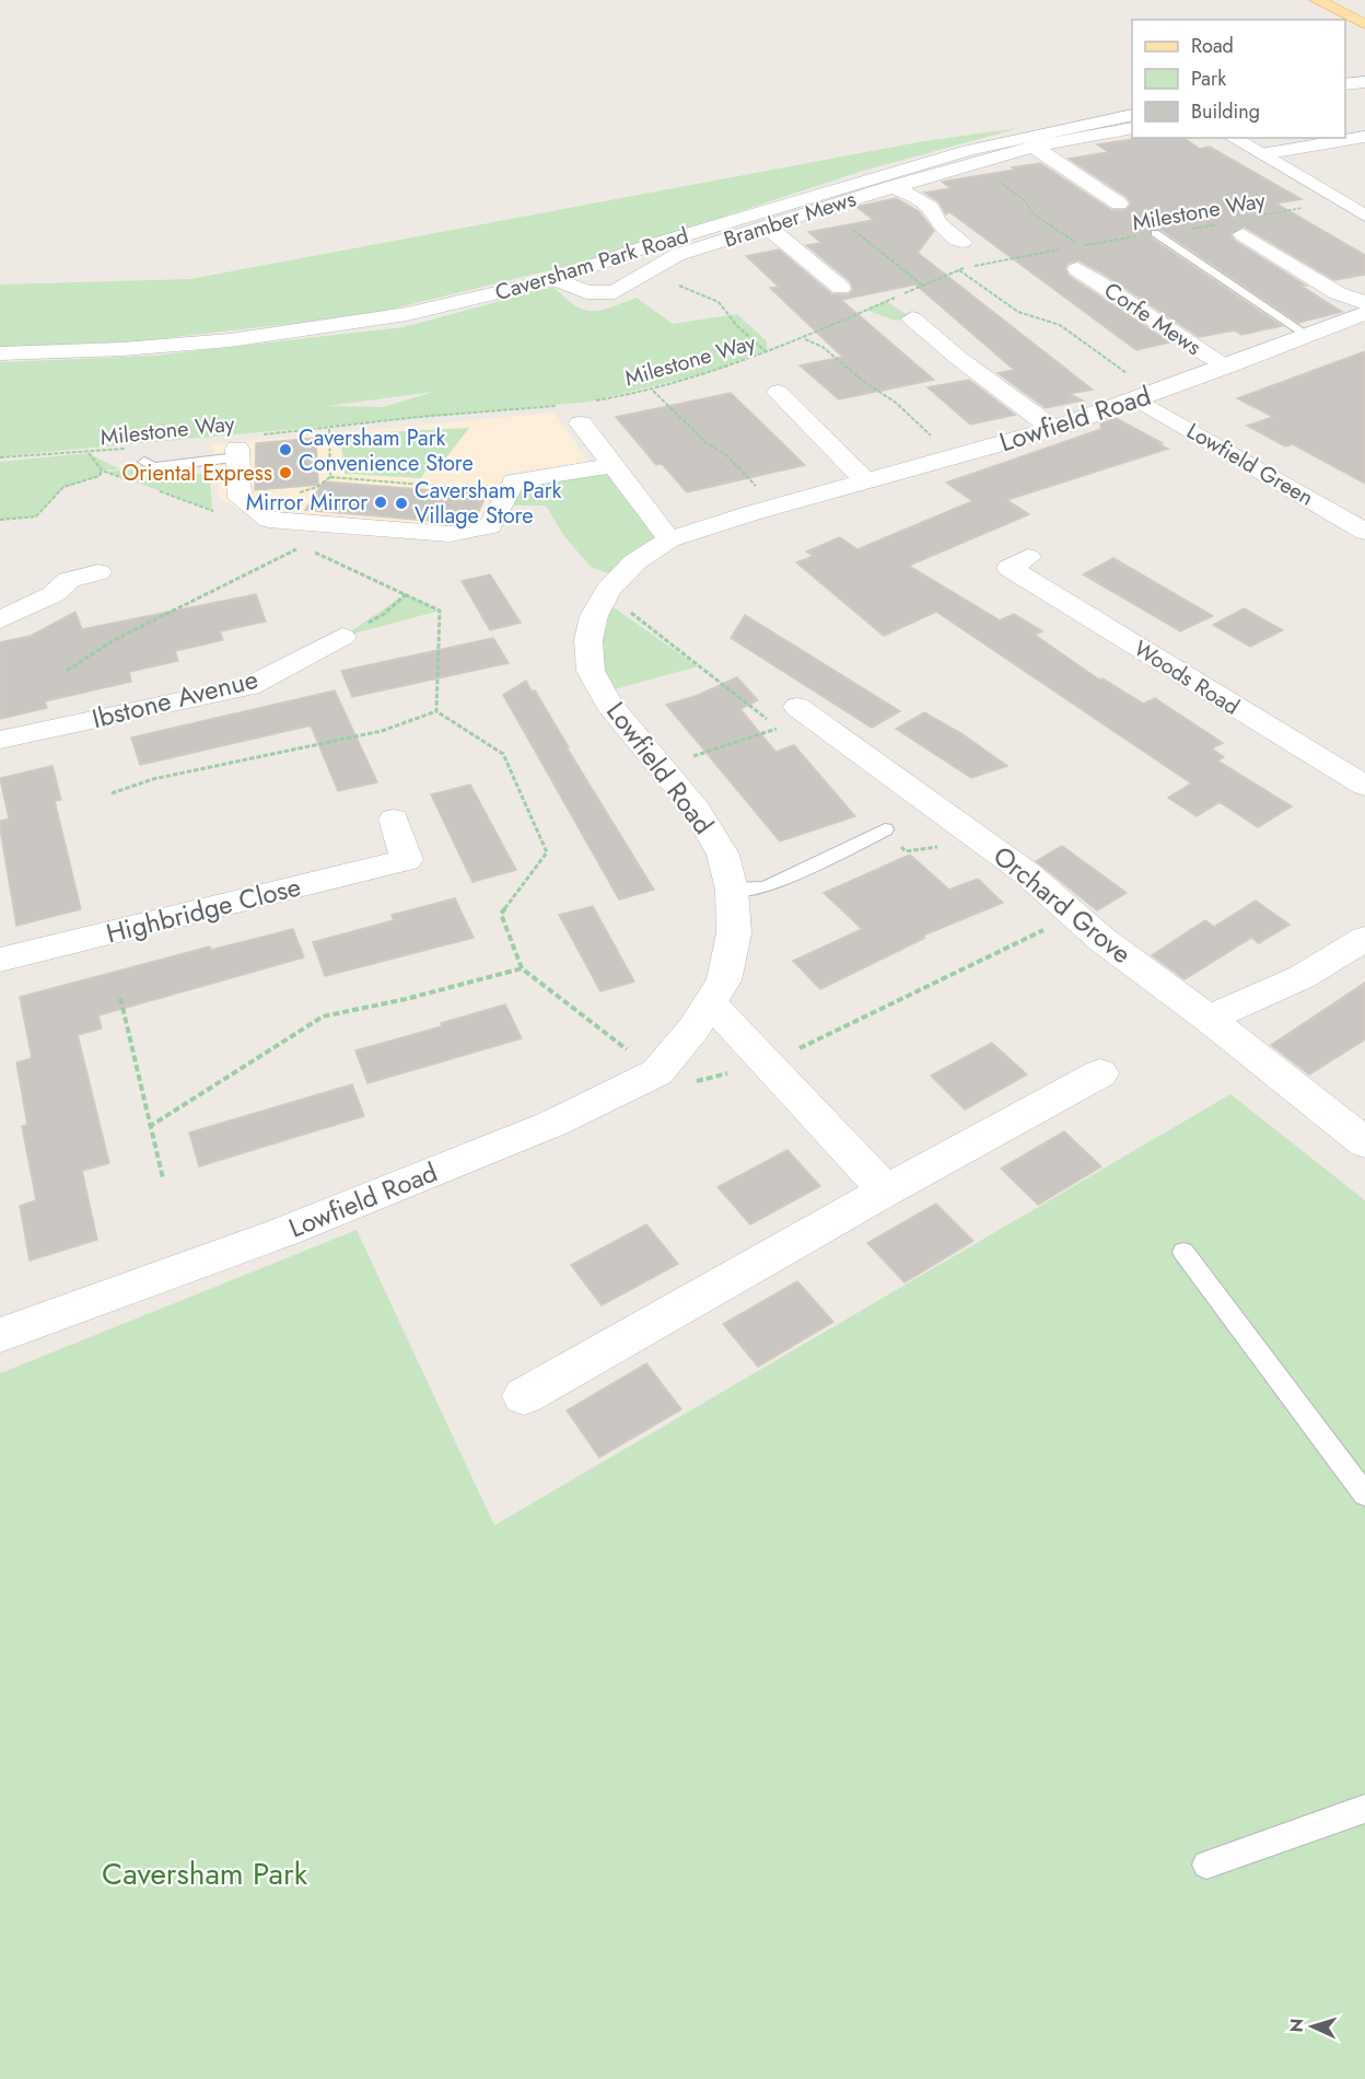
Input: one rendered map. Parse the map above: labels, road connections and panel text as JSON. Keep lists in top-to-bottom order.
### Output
{
  "streets": {
    "street": [
      "Bramber Mews",
      "Caversham Park Road",
      "Corfe Mews",
      "Lowfield Road",
      "Lowfield Green",
      "Woods Road",
      "Ibstone Avenue",
      "Orchard Grove",
      "Highbridge Close"
    ],
    "path": ["Milestone Way"]
  },
  "crossings": [
    ["Bramber Mews", "Caversham Park Road"],
    ["Corfe Mews", "Lowfield Road"],
    ["Lowfield Road", "Lowfield Green"]
  ],
  "parks": ["Caversham Park"],
  "places": [
    "Caversham Park Convenience Store",
    "Oriental Express",
    "Mirror Mirror",
    "Caversham Park Village Store"
  ],
  "legend": ["Road", "Park", "Building"],
  "north": "left"
}
